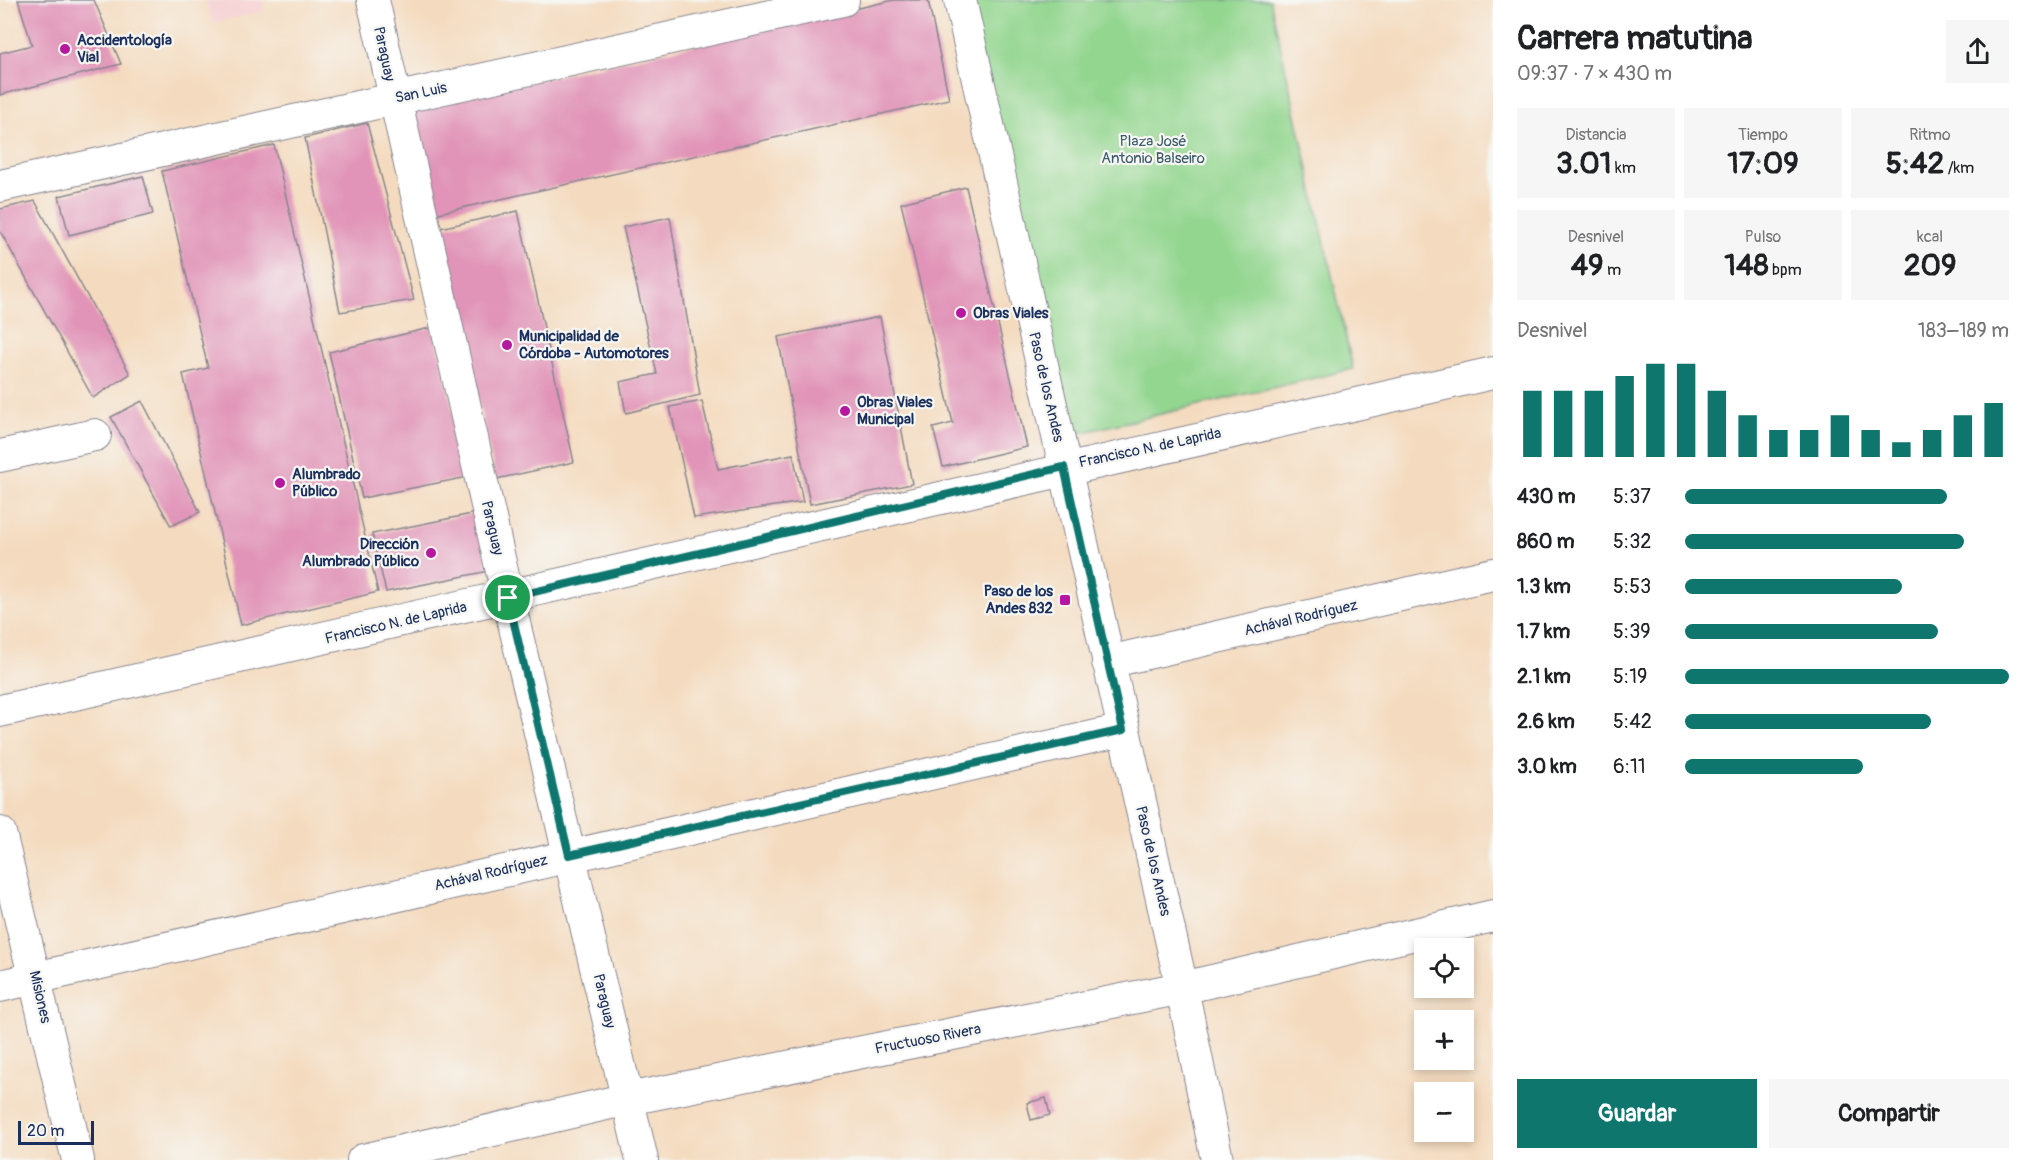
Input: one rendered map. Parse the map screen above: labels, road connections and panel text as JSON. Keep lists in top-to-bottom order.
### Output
{
  "streets": {
    "street": [
      "Paraguay",
      "San Luis",
      "Paso de los Andes",
      "Francisco N. de Laprida",
      "Achával Rodríguez",
      "Misiones",
      "Fructuoso Rivera"
    ]
  },
  "crossings": [
    ["Paraguay", "San Luis"],
    ["Paraguay", "Francisco N. de Laprida"],
    ["Paraguay", "Achával Rodríguez"],
    ["Paraguay", "Fructuoso Rivera"],
    ["Paso de los Andes", "Francisco N. de Laprida"],
    ["Paso de los Andes", "Achával Rodríguez"],
    ["Paso de los Andes", "Fructuoso Rivera"],
    ["Achával Rodríguez", "Misiones"]
  ],
  "parks": ["Plaza José Antonio Balseiro"],
  "places": {
    "other": [
      "Accidentología Vial",
      "Obras Viales",
      "Municipalidad de Córdoba - Automotores",
      "Obras Viales Municipal",
      "Alumbrado Público",
      "Dirección Alumbrado Público"
    ],
    "transit": ["Paso de los Andes 832"]
  },
  "scale_bar": "20 m",
  "page": {
    "heading": ["Carrera matutina", "09:37 · 7 × 430 m"],
    "stats": [
      ["Distancia", "3.01 km"],
      ["Tiempo", "17:09"],
      ["Ritmo", "5:42 /km"],
      ["Desnivel", "49 m"],
      ["Pulso", "148 bpm"],
      ["kcal", "209"]
    ],
    "chart": ["Desnivel", "183–189 m"],
    "list": [
      {
        "name": "430 m",
        "note": "5:37"
      },
      {
        "name": "860 m",
        "note": "5:32"
      },
      {
        "name": "1.3 km",
        "note": "5:53"
      },
      {
        "name": "1.7 km",
        "note": "5:39"
      },
      {
        "name": "2.1 km",
        "note": "5:19"
      },
      {
        "name": "2.6 km",
        "note": "5:42"
      },
      {
        "name": "3.0 km",
        "note": "6:11"
      }
    ],
    "map_buttons": ["+", "−"],
    "buttons": ["Guardar", "Compartir"],
    "scale": "20 m"
  }
}
